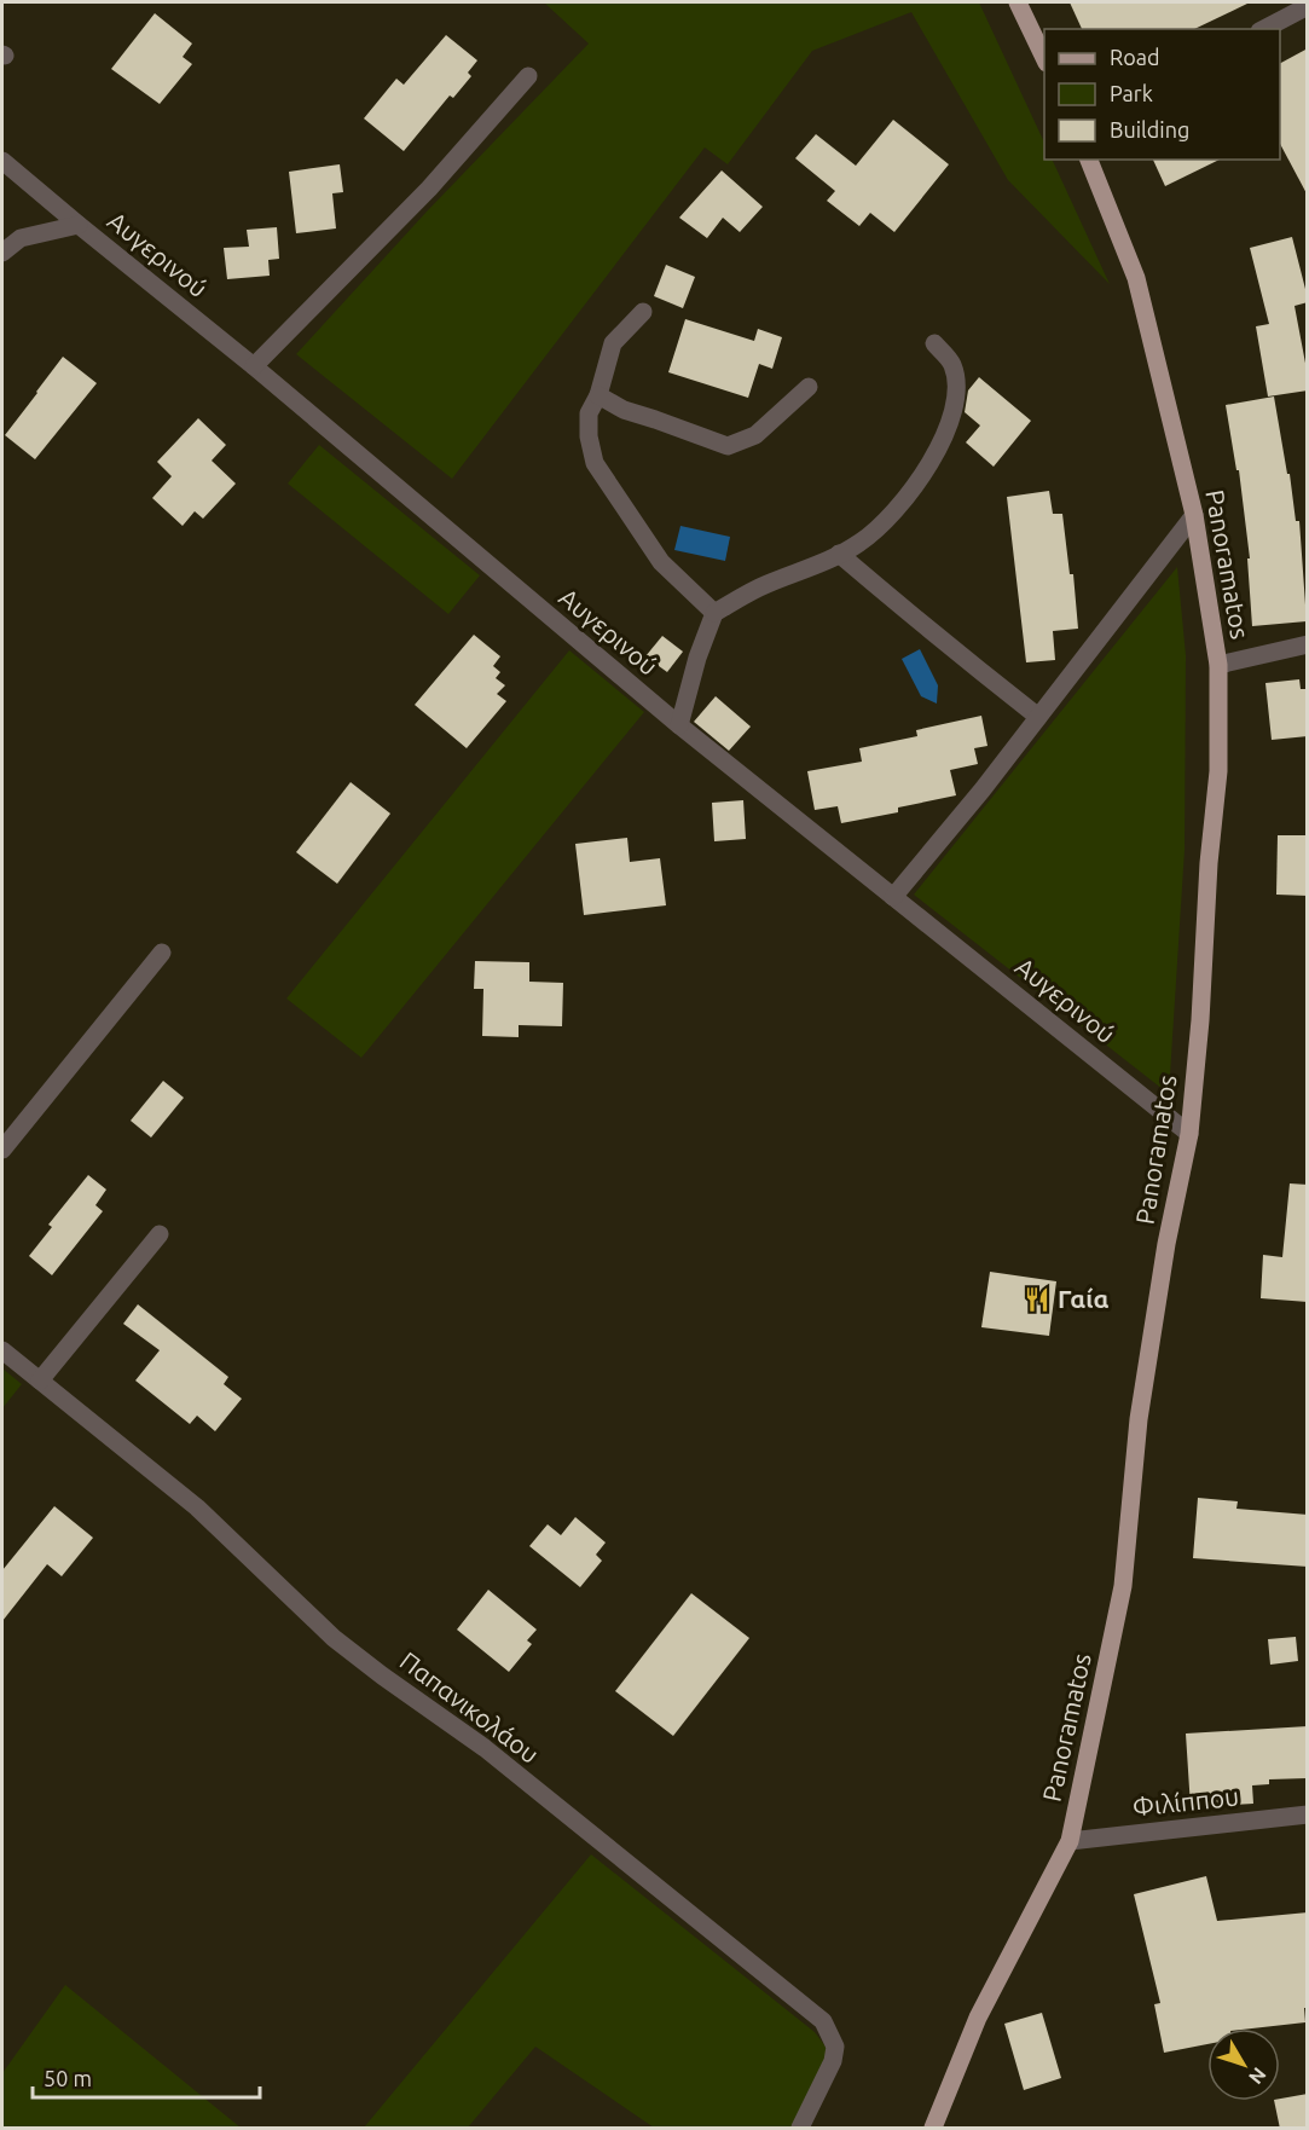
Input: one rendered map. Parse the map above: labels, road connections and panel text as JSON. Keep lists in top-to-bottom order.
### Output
{
  "streets": {
    "main road": ["Panoramatos"],
    "street": ["Αυγερινού", "Παπανικολάου", "Φιλίππου"]
  },
  "crossings": [
    ["Αυγερινού", "Panoramatos"],
    ["Panoramatos", "Φιλίππου"]
  ],
  "places": {
    "restaurant": ["Γαία"]
  },
  "legend": ["Road", "Park", "Building"],
  "scale_bar": "50 m",
  "north": "bottom right"
}
